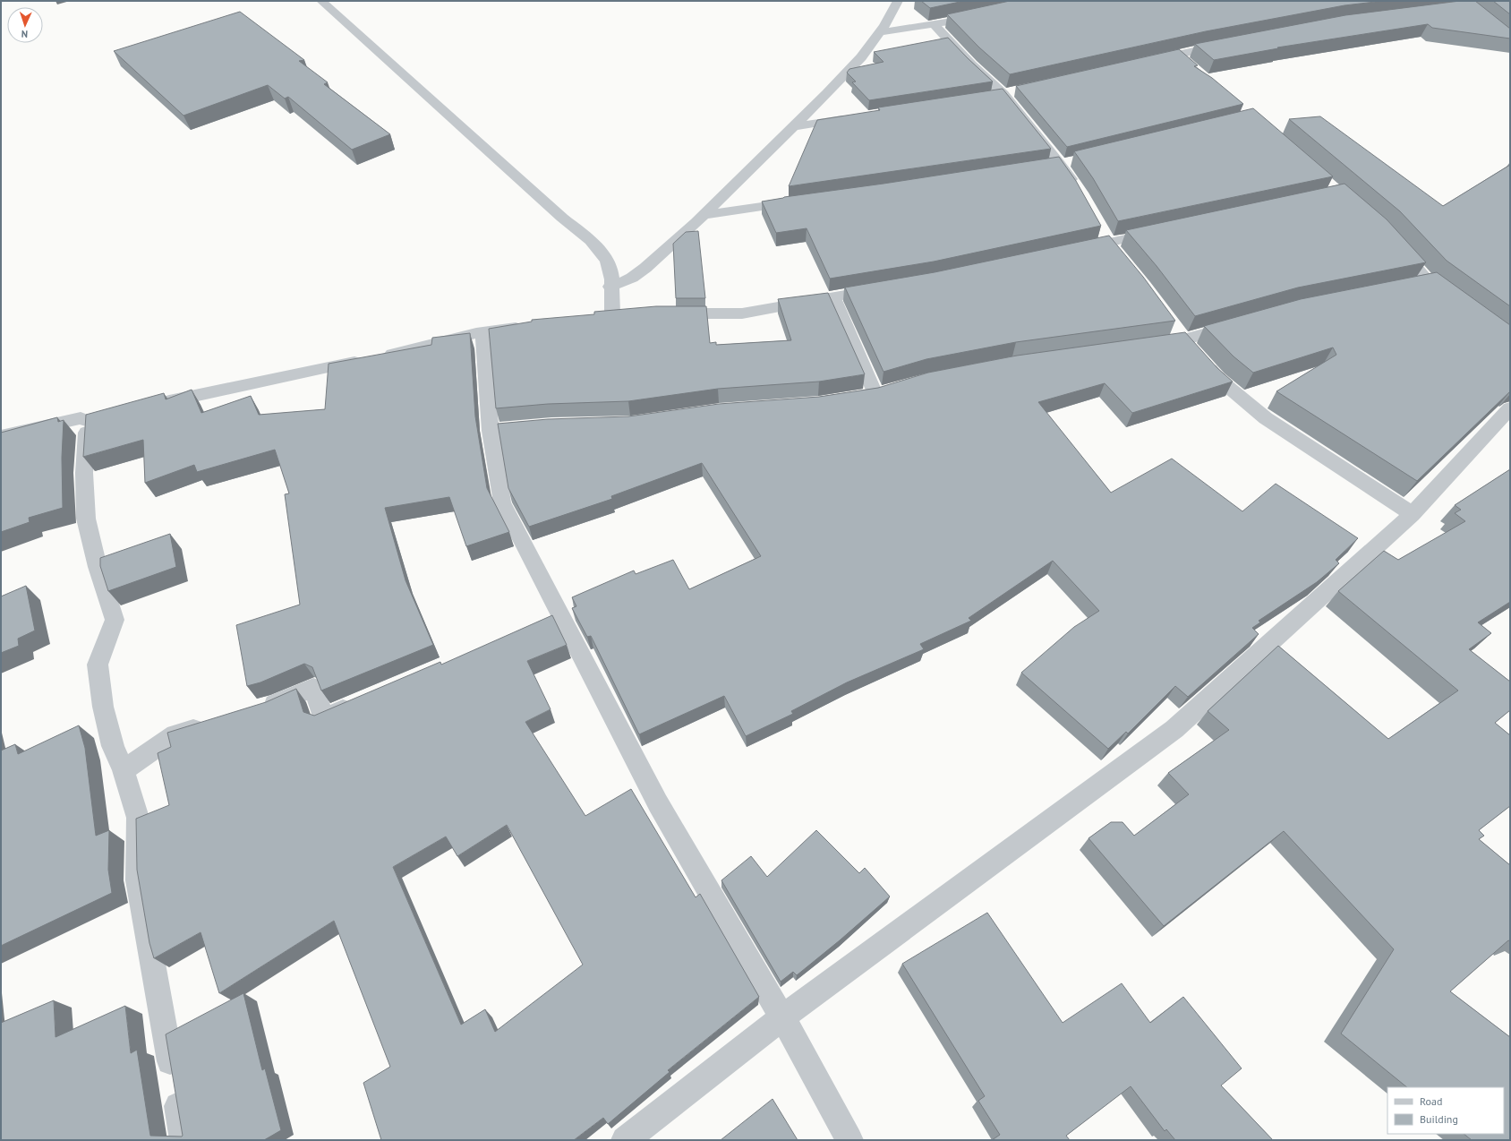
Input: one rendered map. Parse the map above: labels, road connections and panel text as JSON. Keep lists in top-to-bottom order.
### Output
{
  "legend": ["Road", "Building"],
  "north": "bottom"
}
